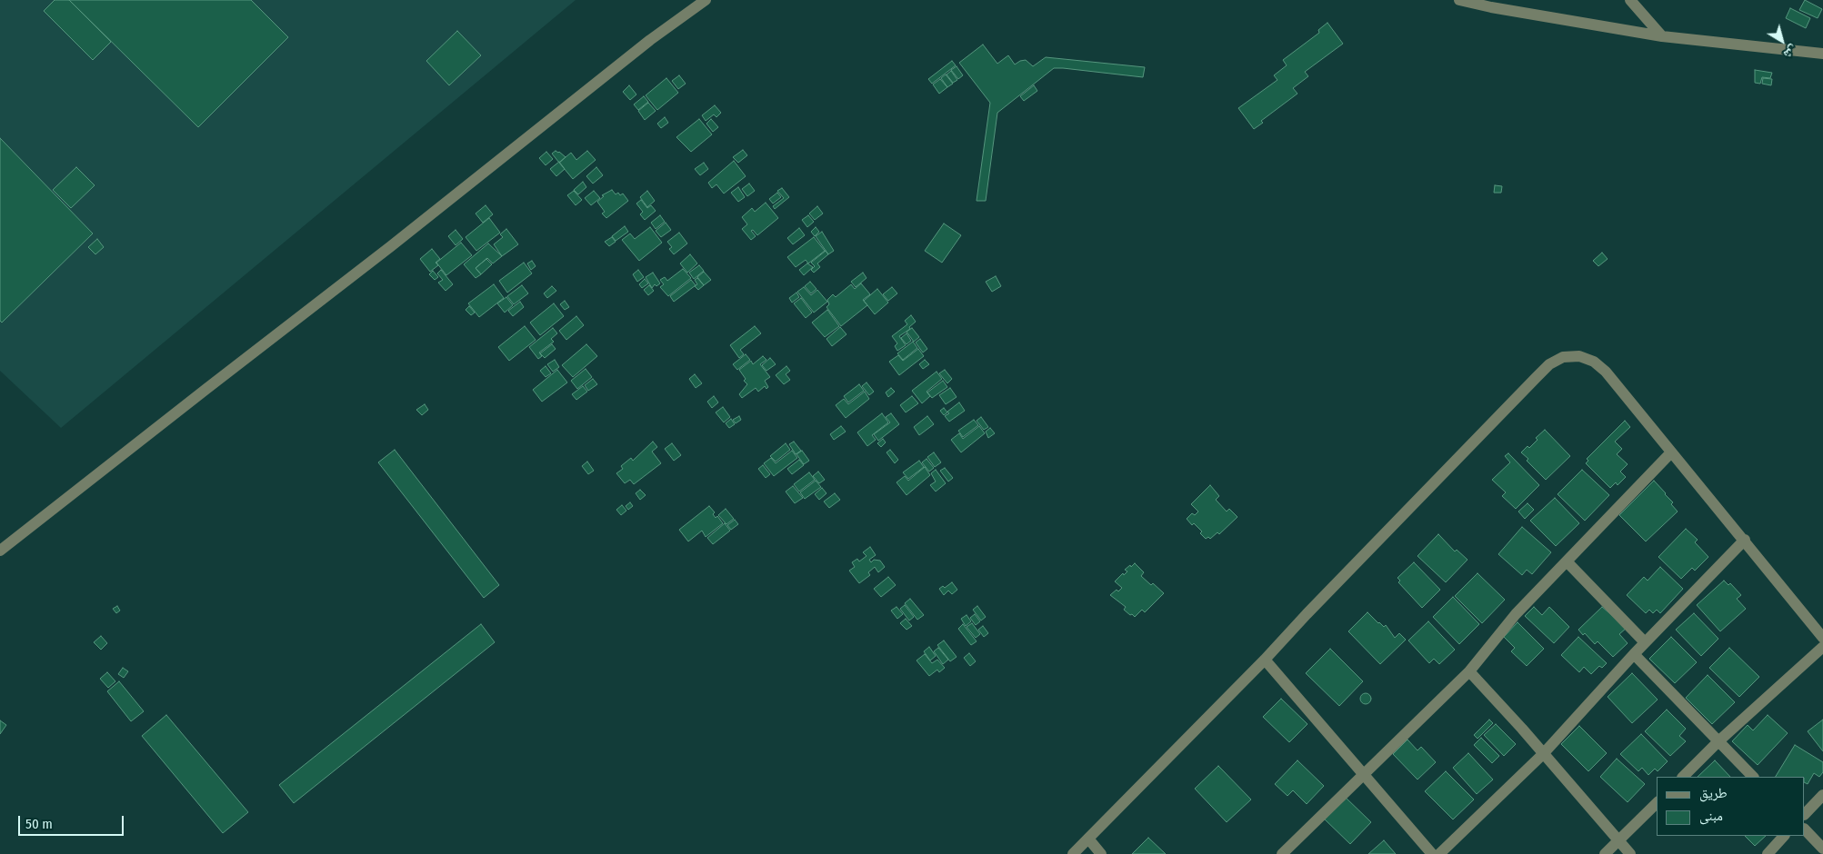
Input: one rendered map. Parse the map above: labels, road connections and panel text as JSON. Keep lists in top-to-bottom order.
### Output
{
  "legend": ["طريق", "مبنى"],
  "scale_bar": "50 m",
  "north": "bottom right"
}
